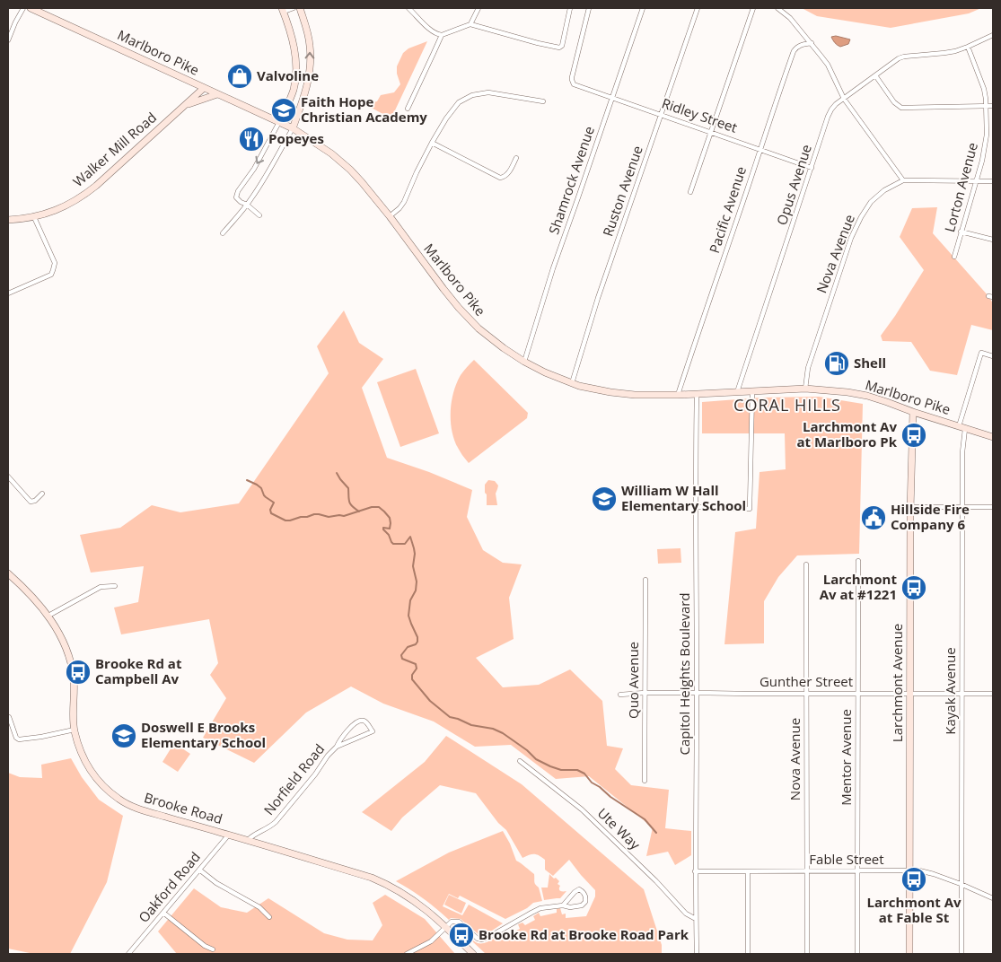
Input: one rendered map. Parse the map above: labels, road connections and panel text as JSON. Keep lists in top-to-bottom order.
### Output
{
  "streets": {
    "street": [
      "Marlboro Pike",
      "Ridley Street",
      "Walker Mill Road",
      "Shamrock Avenue",
      "Opus Avenue",
      "Lorton Avenue",
      "Ruston Avenue",
      "Pacific Avenue",
      "Nova Avenue",
      "Capitol Heights Boulevard",
      "Quo Avenue",
      "Gunther Street",
      "Larchmont Avenue",
      "Kayak Avenue",
      "Mentor Avenue",
      "Norfield Road",
      "Brooke Road",
      "Ute Way",
      "Fable Street",
      "Oakford Road"
    ]
  },
  "crossings": [
    ["Marlboro Pike", "Walker Mill Road"],
    ["Marlboro Pike", "Shamrock Avenue"],
    ["Marlboro Pike", "Opus Avenue"],
    ["Marlboro Pike", "Ruston Avenue"],
    ["Marlboro Pike", "Pacific Avenue"],
    ["Marlboro Pike", "Nova Avenue"],
    ["Marlboro Pike", "Capitol Heights Boulevard"],
    ["Marlboro Pike", "Larchmont Avenue"],
    ["Marlboro Pike", "Kayak Avenue"],
    ["Ridley Street", "Shamrock Avenue"],
    ["Ridley Street", "Opus Avenue"],
    ["Ridley Street", "Ruston Avenue"],
    ["Ridley Street", "Pacific Avenue"],
    ["Opus Avenue", "Lorton Avenue"],
    ["Lorton Avenue", "Nova Avenue"],
    ["Nova Avenue", "Gunther Street"],
    ["Nova Avenue", "Fable Street"],
    ["Capitol Heights Boulevard", "Gunther Street"],
    ["Capitol Heights Boulevard", "Ute Way"],
    ["Capitol Heights Boulevard", "Fable Street"],
    ["Quo Avenue", "Gunther Street"],
    ["Gunther Street", "Larchmont Avenue"],
    ["Gunther Street", "Kayak Avenue"],
    ["Gunther Street", "Mentor Avenue"],
    ["Larchmont Avenue", "Fable Street"],
    ["Kayak Avenue", "Fable Street"],
    ["Mentor Avenue", "Fable Street"],
    ["Norfield Road", "Brooke Road"],
    ["Brooke Road", "Oakford Road"]
  ],
  "districts": ["CORAL HILLS"],
  "places": {
    "shop": ["Valvoline"],
    "school or university": ["Faith Hope Christian Academy", "William W Hall Elementary School", "Doswell E Brooks Elementary School"],
    "restaurant": ["Popeyes"],
    "fuel station": ["Shell"],
    "bus stop": [
      "Larchmont Av at Marlboro Pk",
      "Larchmont Av at #1221",
      "Brooke Rd at Campbell Av",
      "Larchmont Av at Fable St",
      "Brooke Rd at Brooke Road Park"
    ],
    "public building": ["Hillside Fire Company 6"]
  }
}
